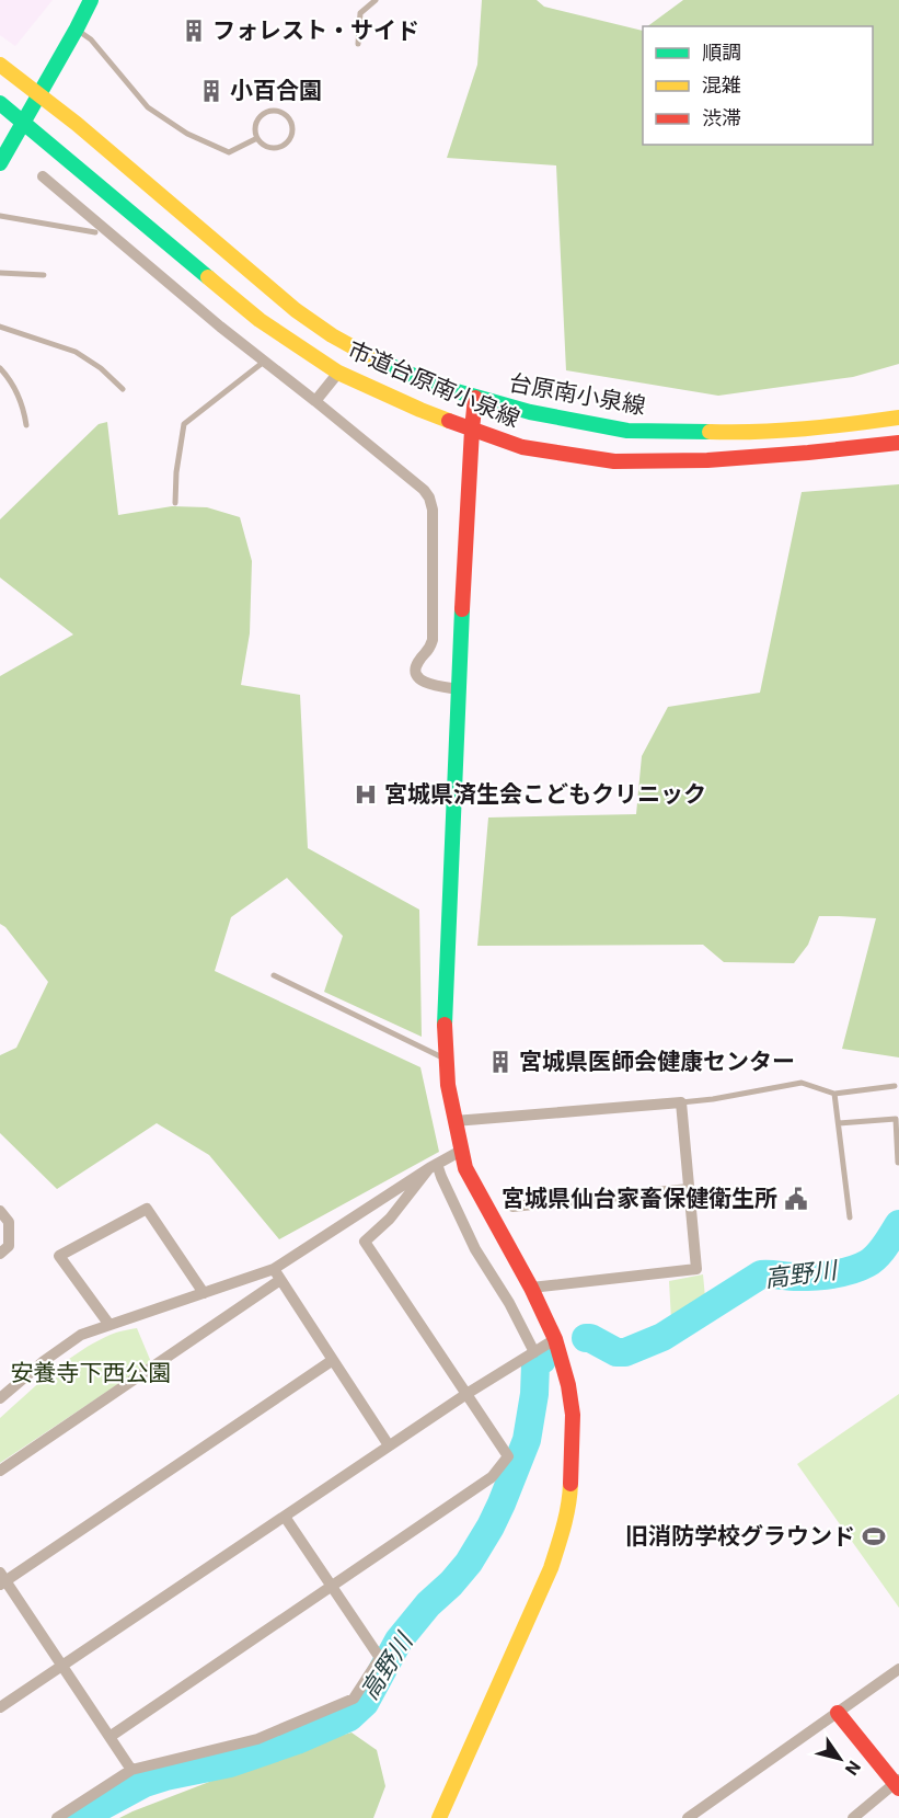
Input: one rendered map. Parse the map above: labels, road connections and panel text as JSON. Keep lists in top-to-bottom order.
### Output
{
  "streets": {
    "street": ["市道台原南小泉線", "台原南小泉線"]
  },
  "water": ["高野川"],
  "parks": ["安養寺下西公園"],
  "places": {
    "building": ["フォレスト・サイド", "小百合園", "宮城県医師会健康センター"],
    "hospital": ["宮城県済生会こどもクリニック"],
    "public building": ["宮城県仙台家畜保健衛生所"],
    "sports": ["旧消防学校グラウンド"]
  },
  "legend": ["順調", "混雑", "渋滞"],
  "north": "bottom right"
}
